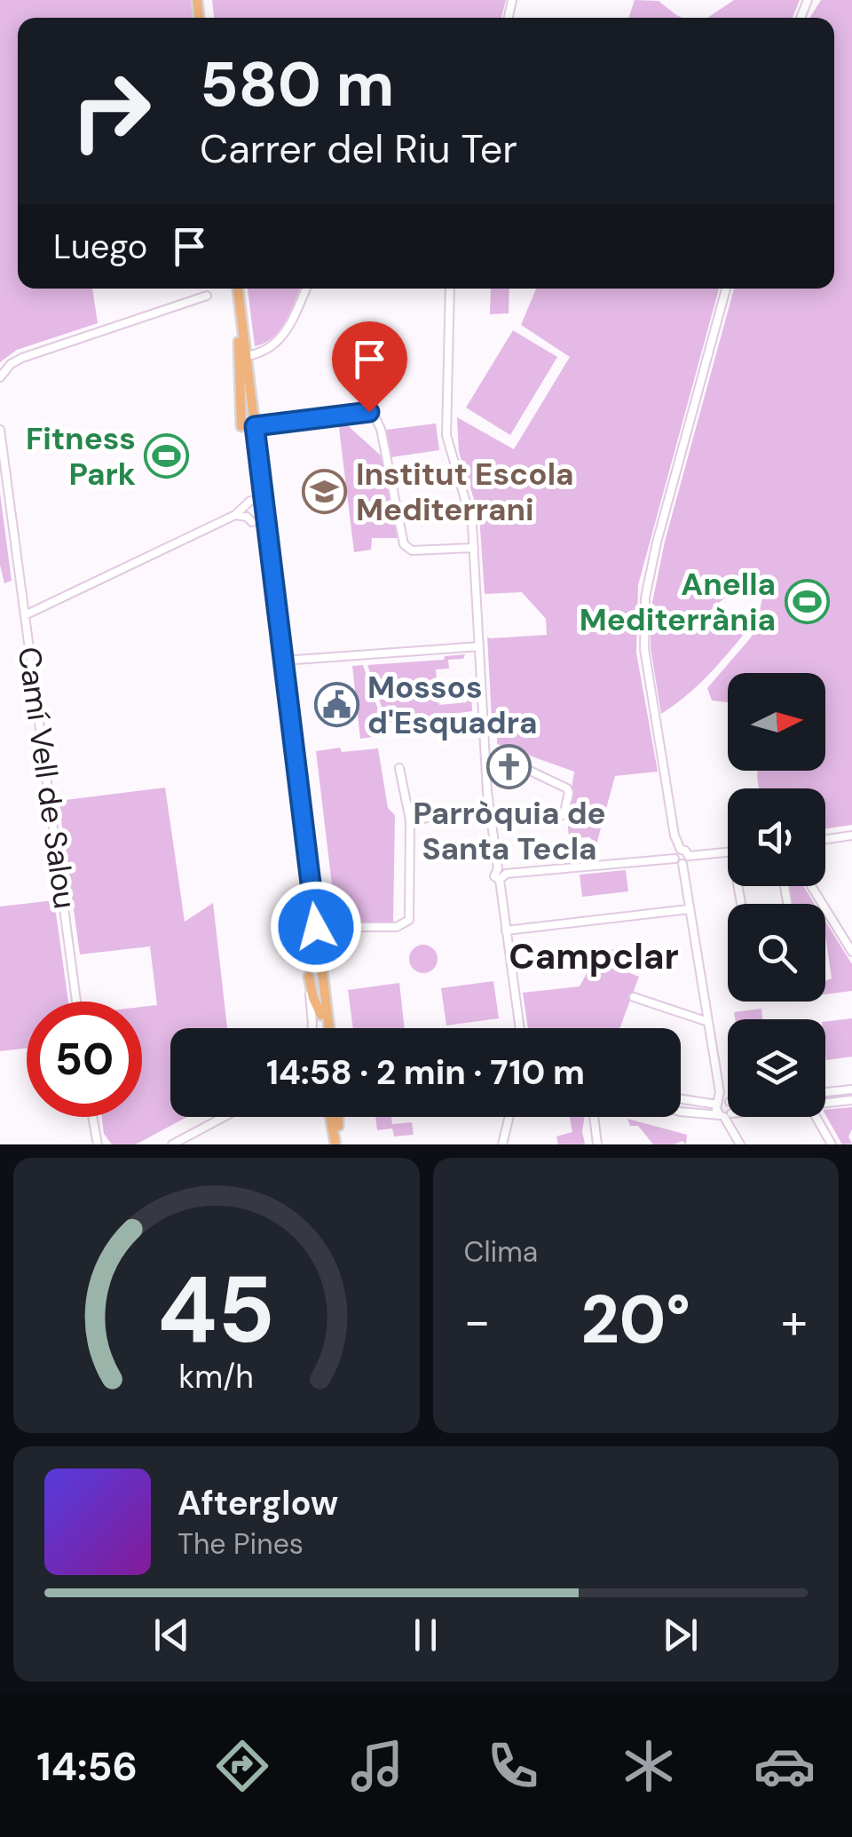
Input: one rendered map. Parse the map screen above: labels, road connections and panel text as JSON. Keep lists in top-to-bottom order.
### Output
{
  "streets": {
    "street": ["Camí Vell de Salou"]
  },
  "districts": ["Campclar"],
  "places": {
    "sports": ["Fitness Park", "Anella Mediterrània"],
    "school or university": ["Institut Escola Mediterrani"],
    "public building": ["Mossos d'Esquadra"],
    "church": ["Parròquia de Santa Tecla"]
  },
  "north": "right",
  "page": {
    "turn": ["580 m", "Carrer del Riu Ter"],
    "then": "Luego",
    "limit": "50",
    "trip": "14:58 · 2 min · 710 m",
    "tile": "Clima",
    "heat": ["−", "20°", "+"],
    "song": ["Afterglow", "The Pines"],
    "tabs": "14:56",
    "gauge": ["45", "km/h"]
  }
}
